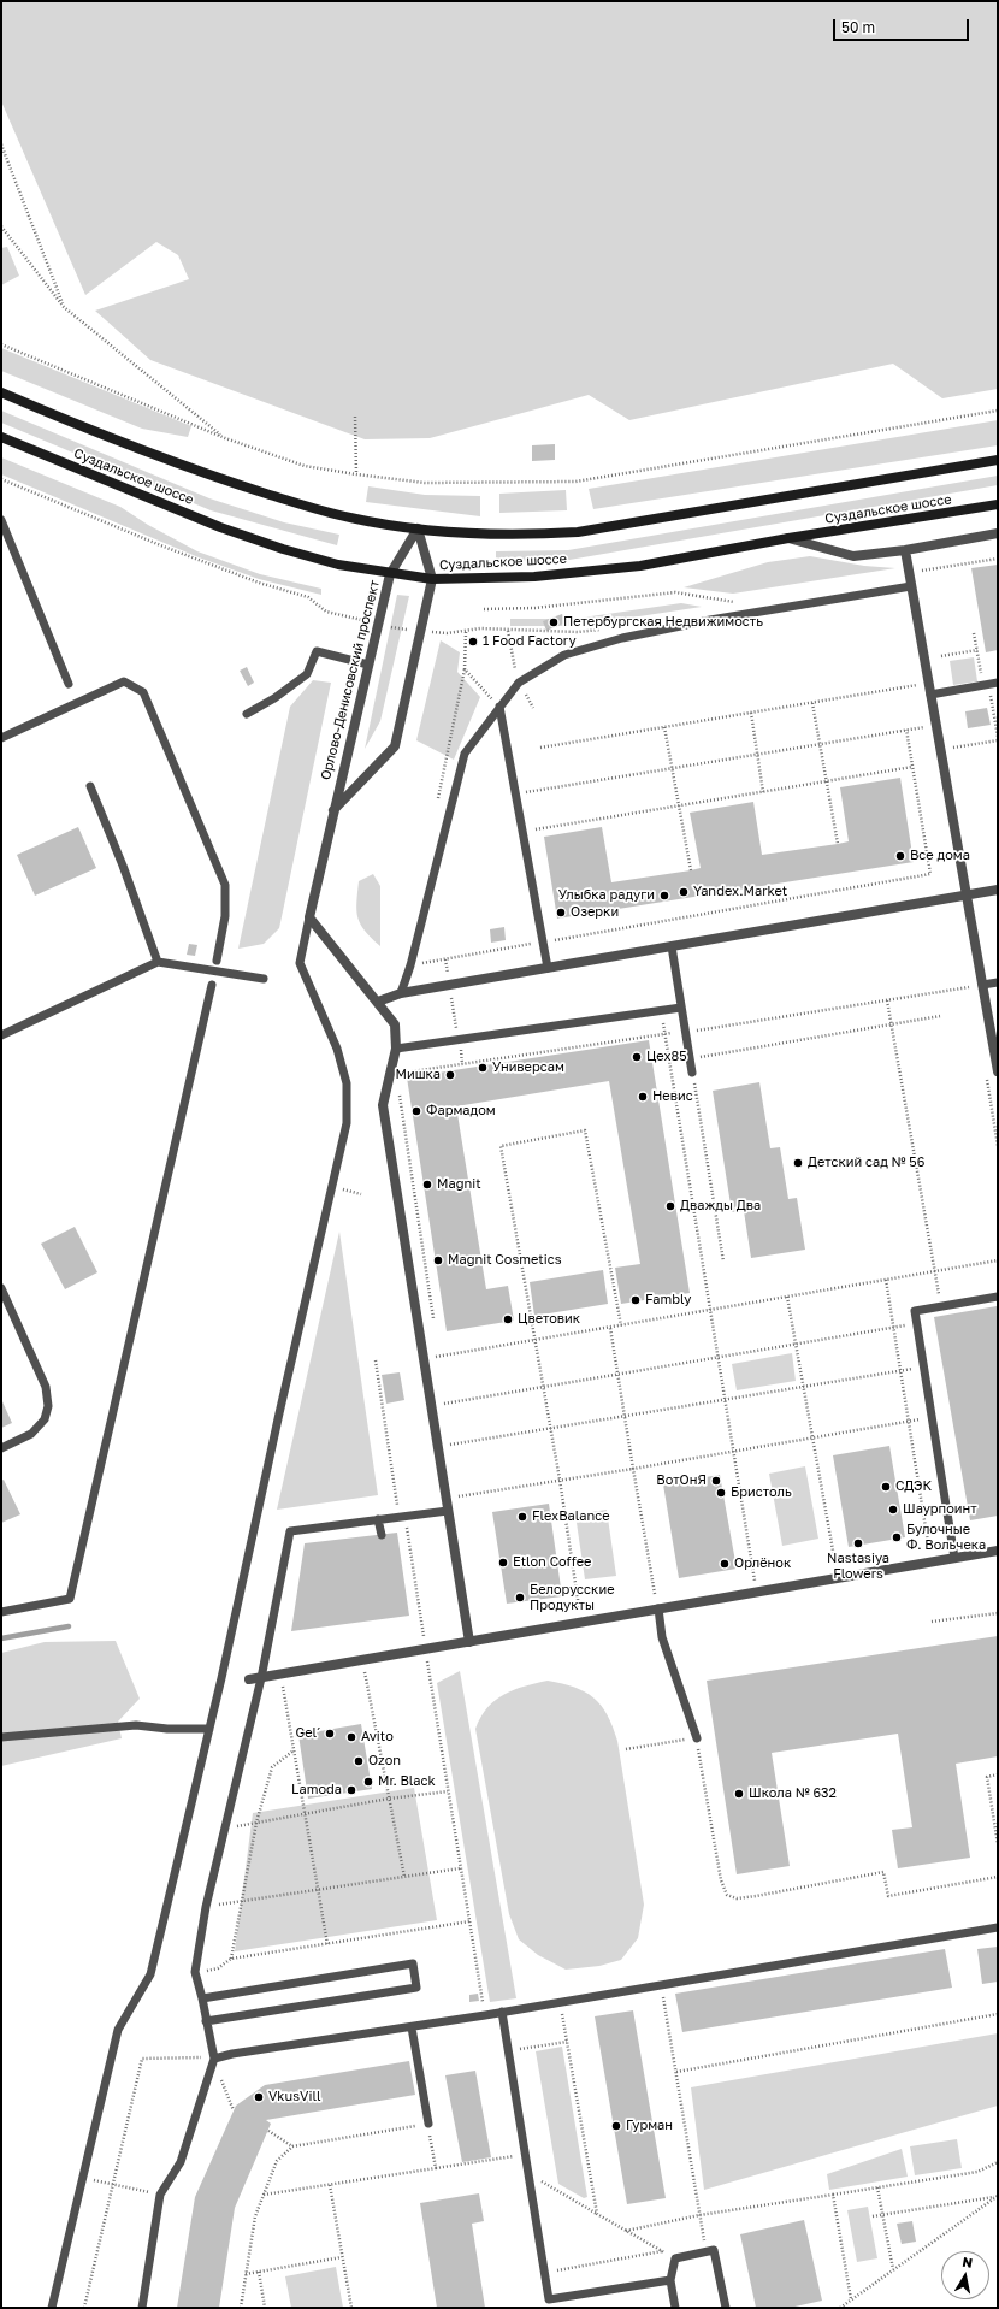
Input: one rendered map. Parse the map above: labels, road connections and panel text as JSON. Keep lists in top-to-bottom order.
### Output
{
  "streets": {
    "main road": ["Суздальское шоссе"],
    "street": ["Орлово-Денисовский проспект"]
  },
  "crossings": [
    ["Суздальское шоссе", "Орлово-Денисовский проспект"]
  ],
  "places": [
    "Петербургская Недвижимость",
    "1 Food Factory",
    "Все дома",
    "Yandex.Market",
    "Улыбка радуги",
    "Озерки",
    "Цех85",
    "Универсам",
    "Мишка",
    "Невис",
    "Фармадом",
    "Детский сад № 56",
    "Magnit",
    "Дважды Два",
    "Magnit Cosmetics",
    "Fambly",
    "Цветовик",
    "ВотОнЯ",
    "СДЭК",
    "Бристоль",
    "Шаурпоинт",
    "FlexBalance",
    "Булочные Ф. Вольчека",
    "Nastasiya Flowers",
    "Etlon Coffee",
    "Орлёнок",
    "Белорусские Продукты",
    "Gel´",
    "Avito",
    "Ozon",
    "Mr. Black",
    "Lamoda",
    "Школа № 632",
    "VkusVill",
    "Гурман"
  ],
  "scale_bar": "50 m",
  "north": "top"
}
